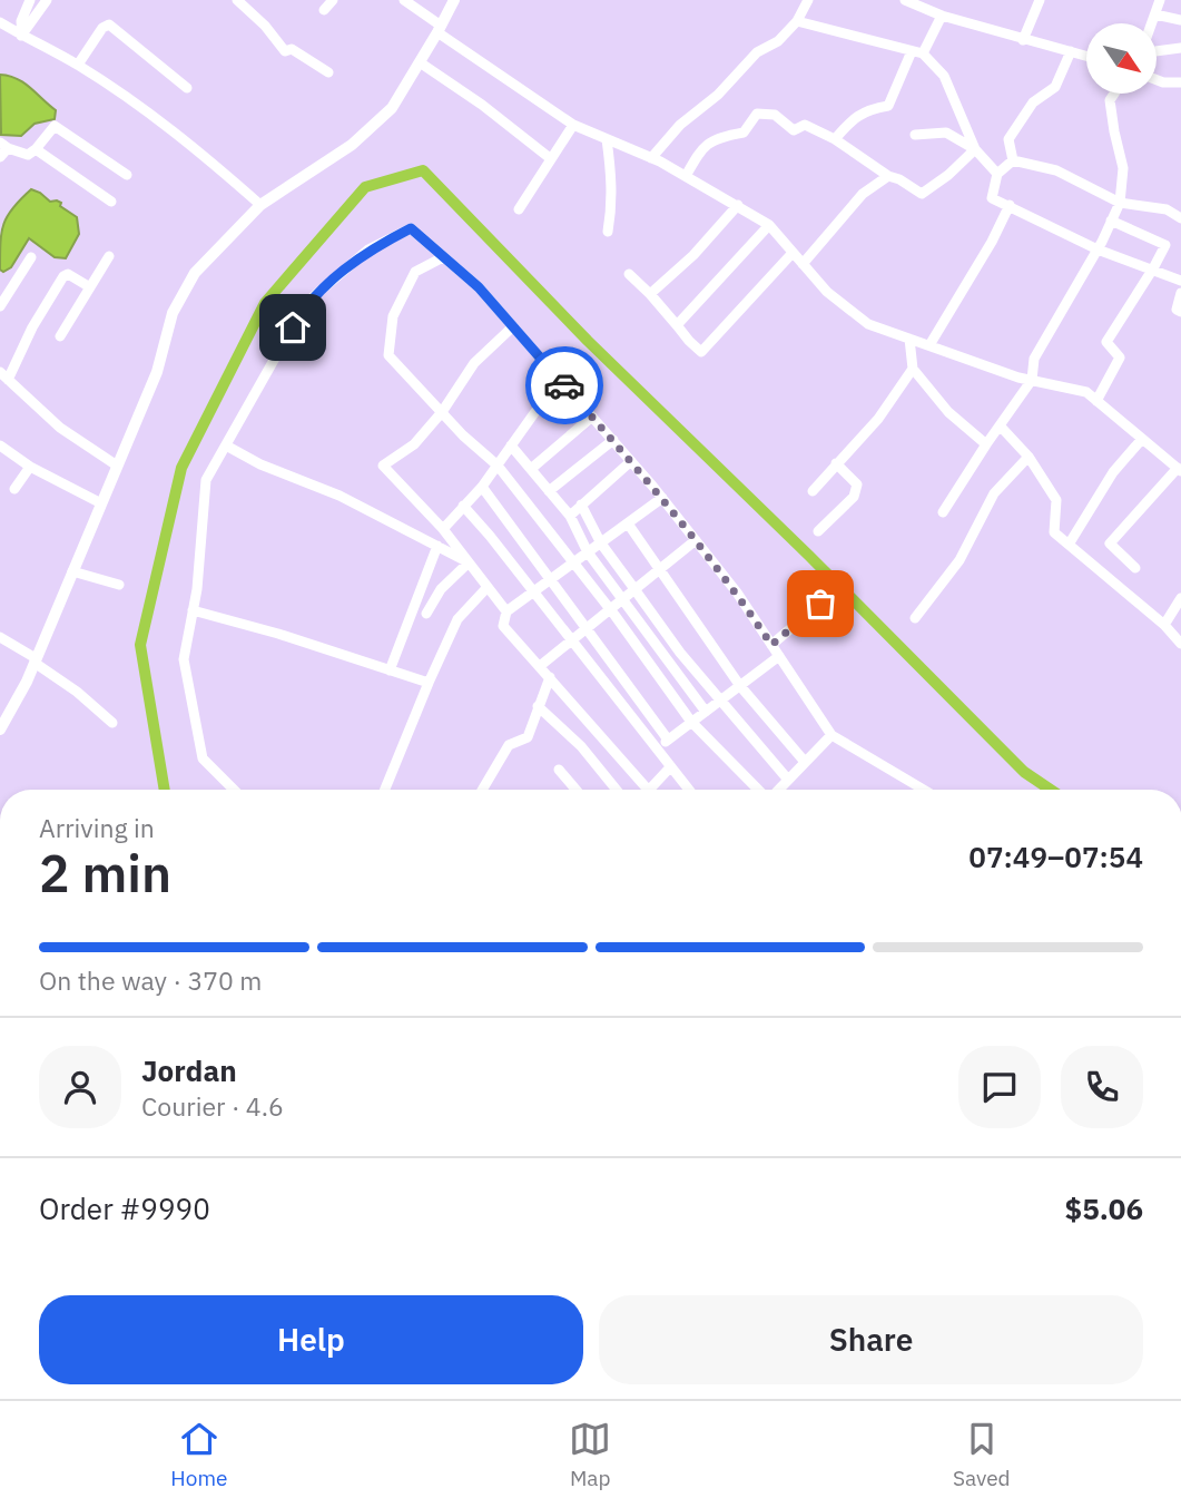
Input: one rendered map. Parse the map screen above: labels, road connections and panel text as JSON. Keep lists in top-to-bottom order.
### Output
{
  "north": "bottom right",
  "page": {
    "heading": ["2 min", "Arriving in", "07:49–07:54"],
    "panel": [
      "Jordan",
      "Courier · 4.6",
      "Order #9990",
      "$5.06"
    ],
    "bar": "On the way · 370 m",
    "buttons": ["Help", "Share"],
    "tabs": ["Home", "Map", "Saved"]
  }
}
